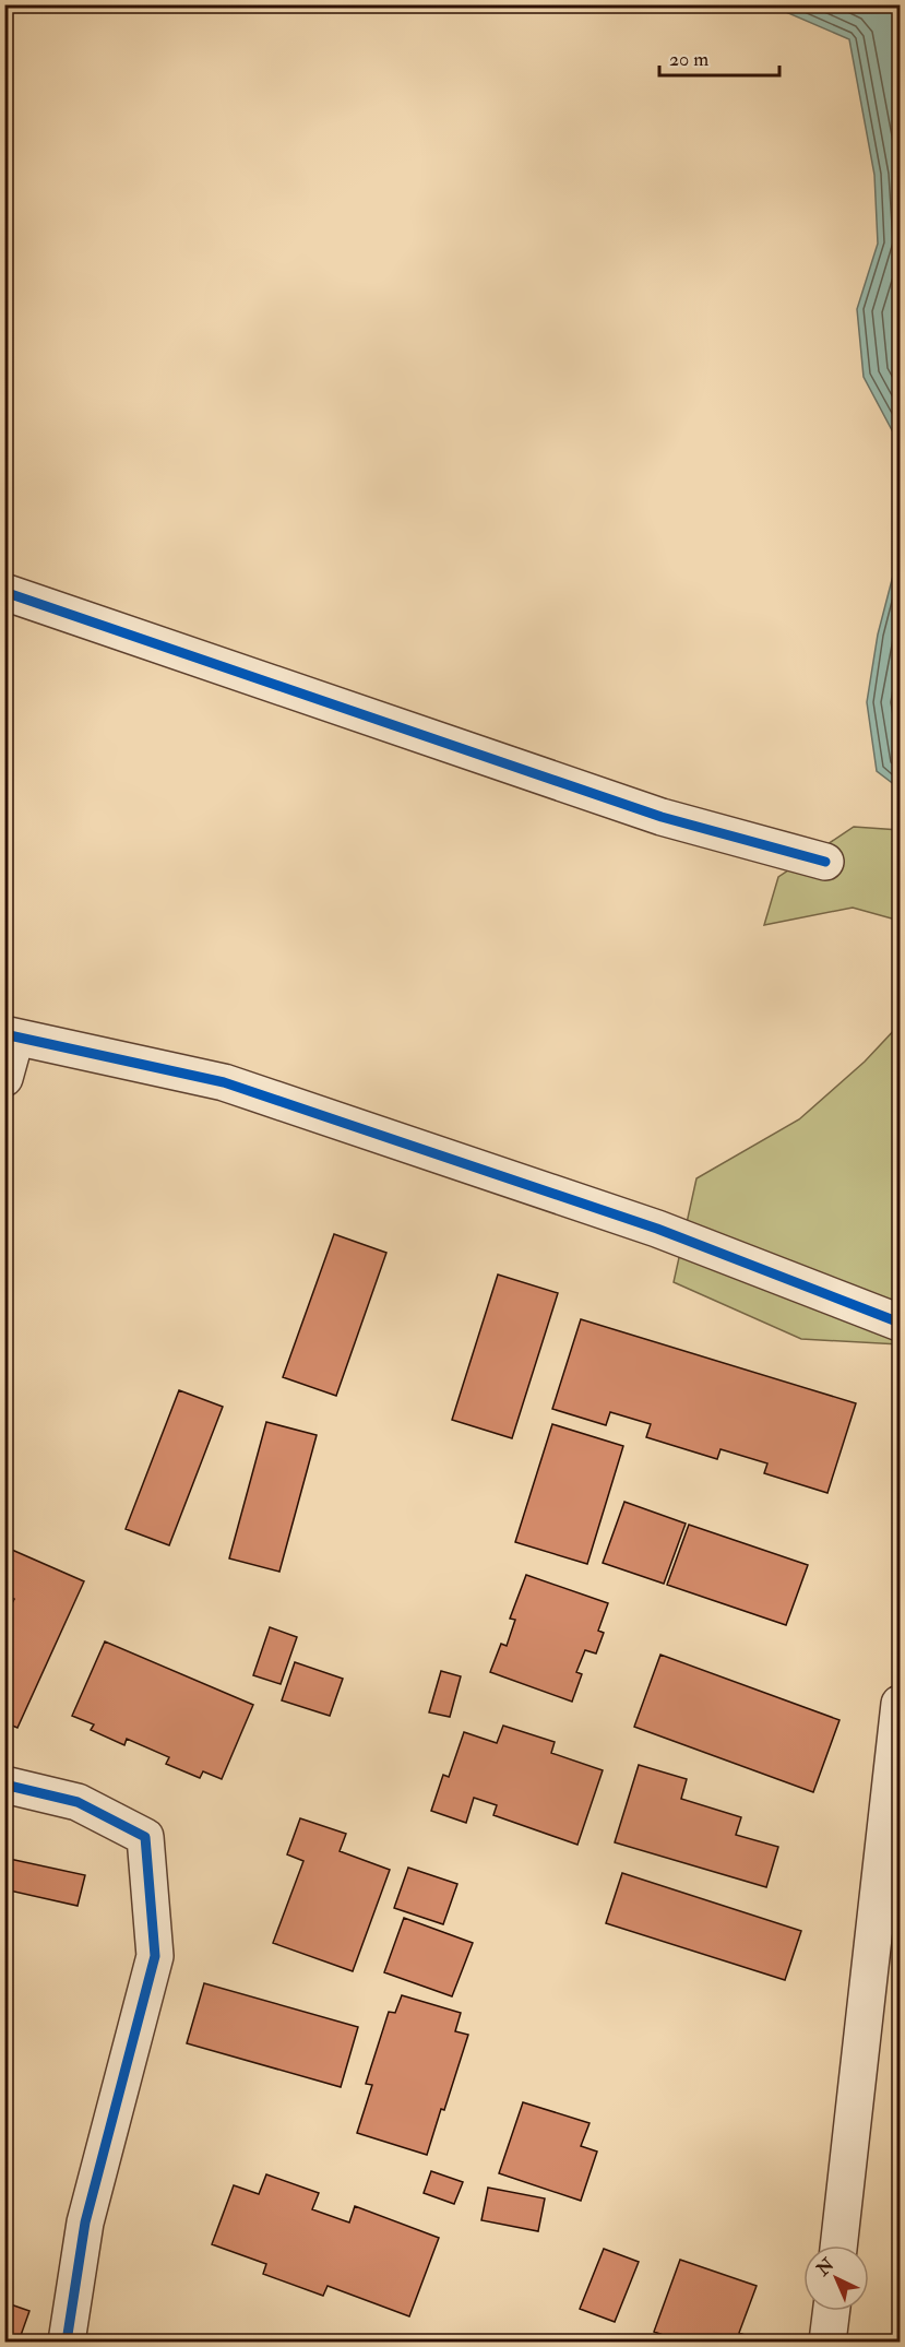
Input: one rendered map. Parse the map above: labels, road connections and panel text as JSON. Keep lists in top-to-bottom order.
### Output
{
  "scale_bar": "20 m",
  "north": "top left"
}
